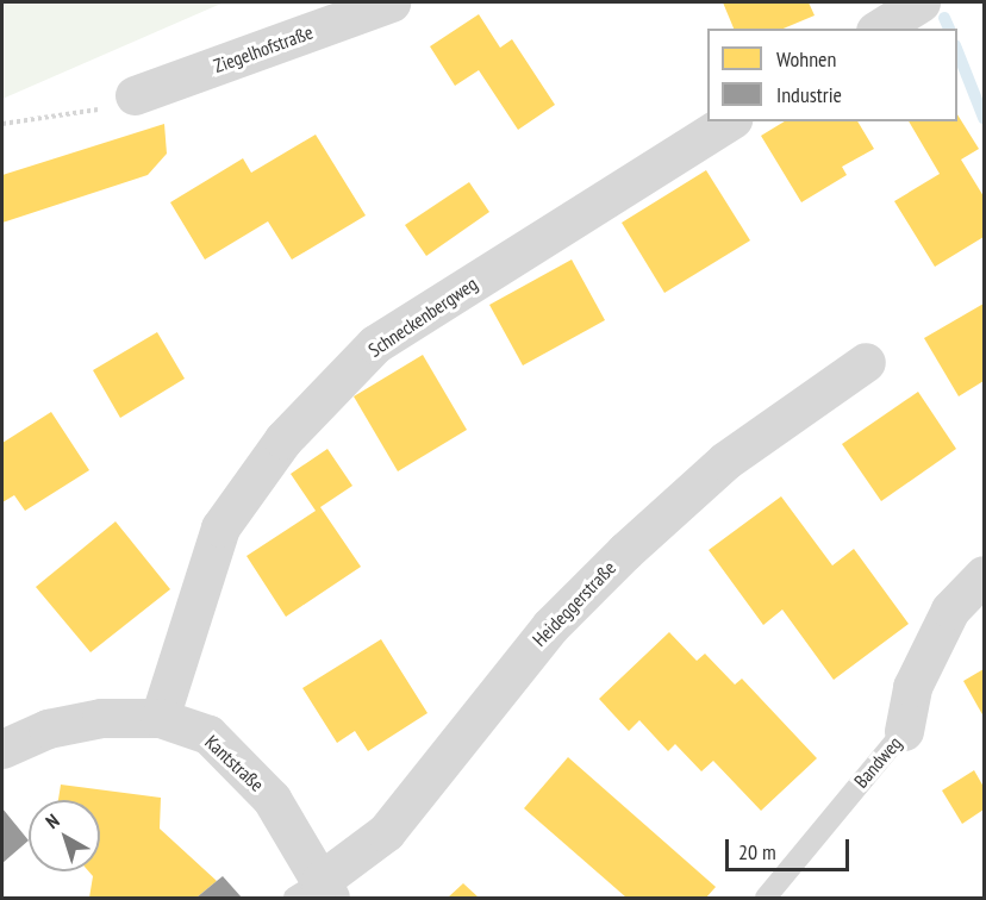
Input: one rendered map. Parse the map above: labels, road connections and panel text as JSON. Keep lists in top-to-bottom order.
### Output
{
  "streets": {
    "street": [
      "Ziegelhofstraße",
      "Schneckenbergweg",
      "Heideggerstraße",
      "Bandweg",
      "Kantstraße"
    ]
  },
  "crossings": [
    ["Schneckenbergweg", "Kantstraße"],
    ["Heideggerstraße", "Kantstraße"]
  ],
  "legend": ["Wohnen", "Industrie"],
  "scale_bar": "20 m",
  "north": "top left"
}
